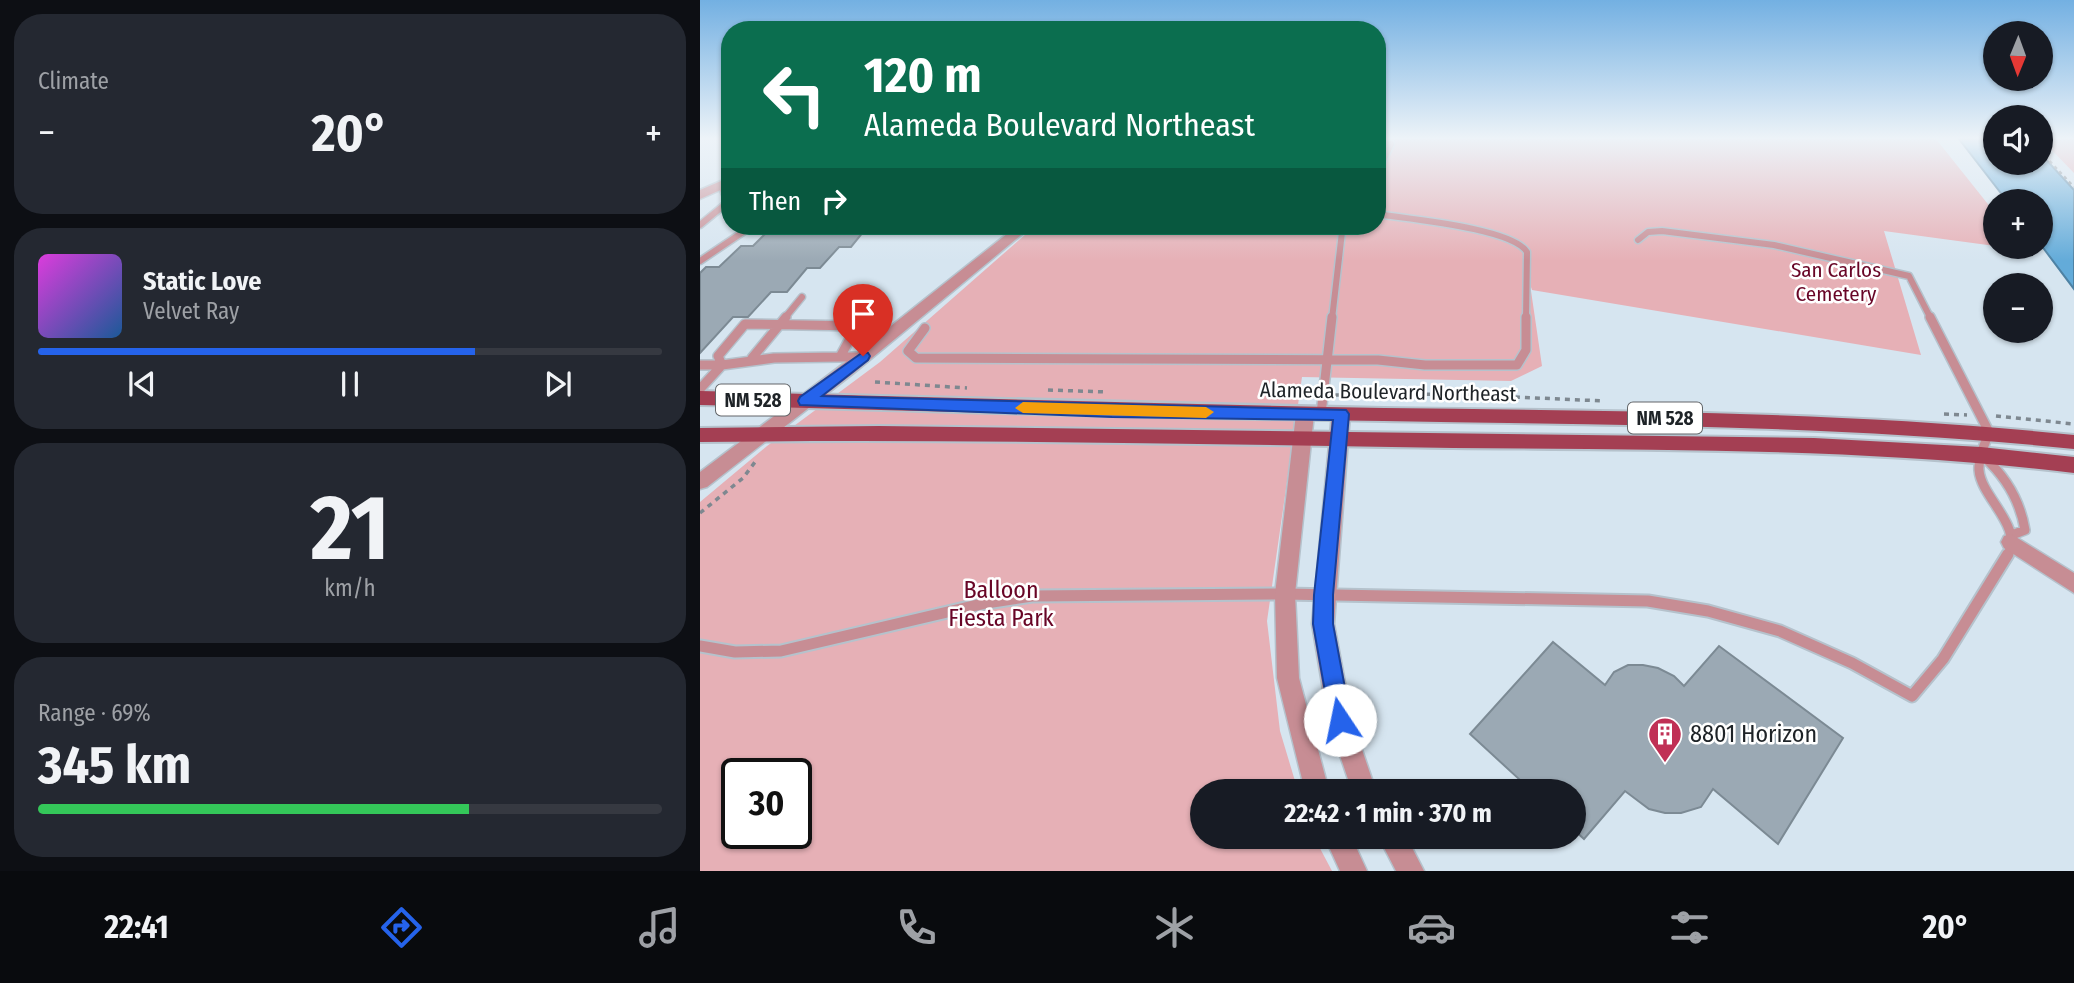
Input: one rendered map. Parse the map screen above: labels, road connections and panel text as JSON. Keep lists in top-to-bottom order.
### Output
{
  "streets": {
    "main road": ["Alameda Boulevard Northeast", "NM 528"]
  },
  "parks": ["San Carlos Cemetery", "Balloon Fiesta Park"],
  "places": {
    "building": ["8801 Horizon"]
  },
  "north": "bottom",
  "page": {
    "tile": [
      "Climate",
      ["21", "km/h"],
      ["Range · 69%", "345 km"]
    ],
    "map_buttons": ["+", "−"],
    "turn": ["120 m", "Alameda Boulevard Northeast"],
    "heat": ["−", "20°", "+"],
    "then": "Then",
    "song": ["Static Love", "Velvet Ray"],
    "limit": "30",
    "trip": "22:42 · 1 min · 370 m",
    "tabs": ["22:41", "20°"]
  }
}
